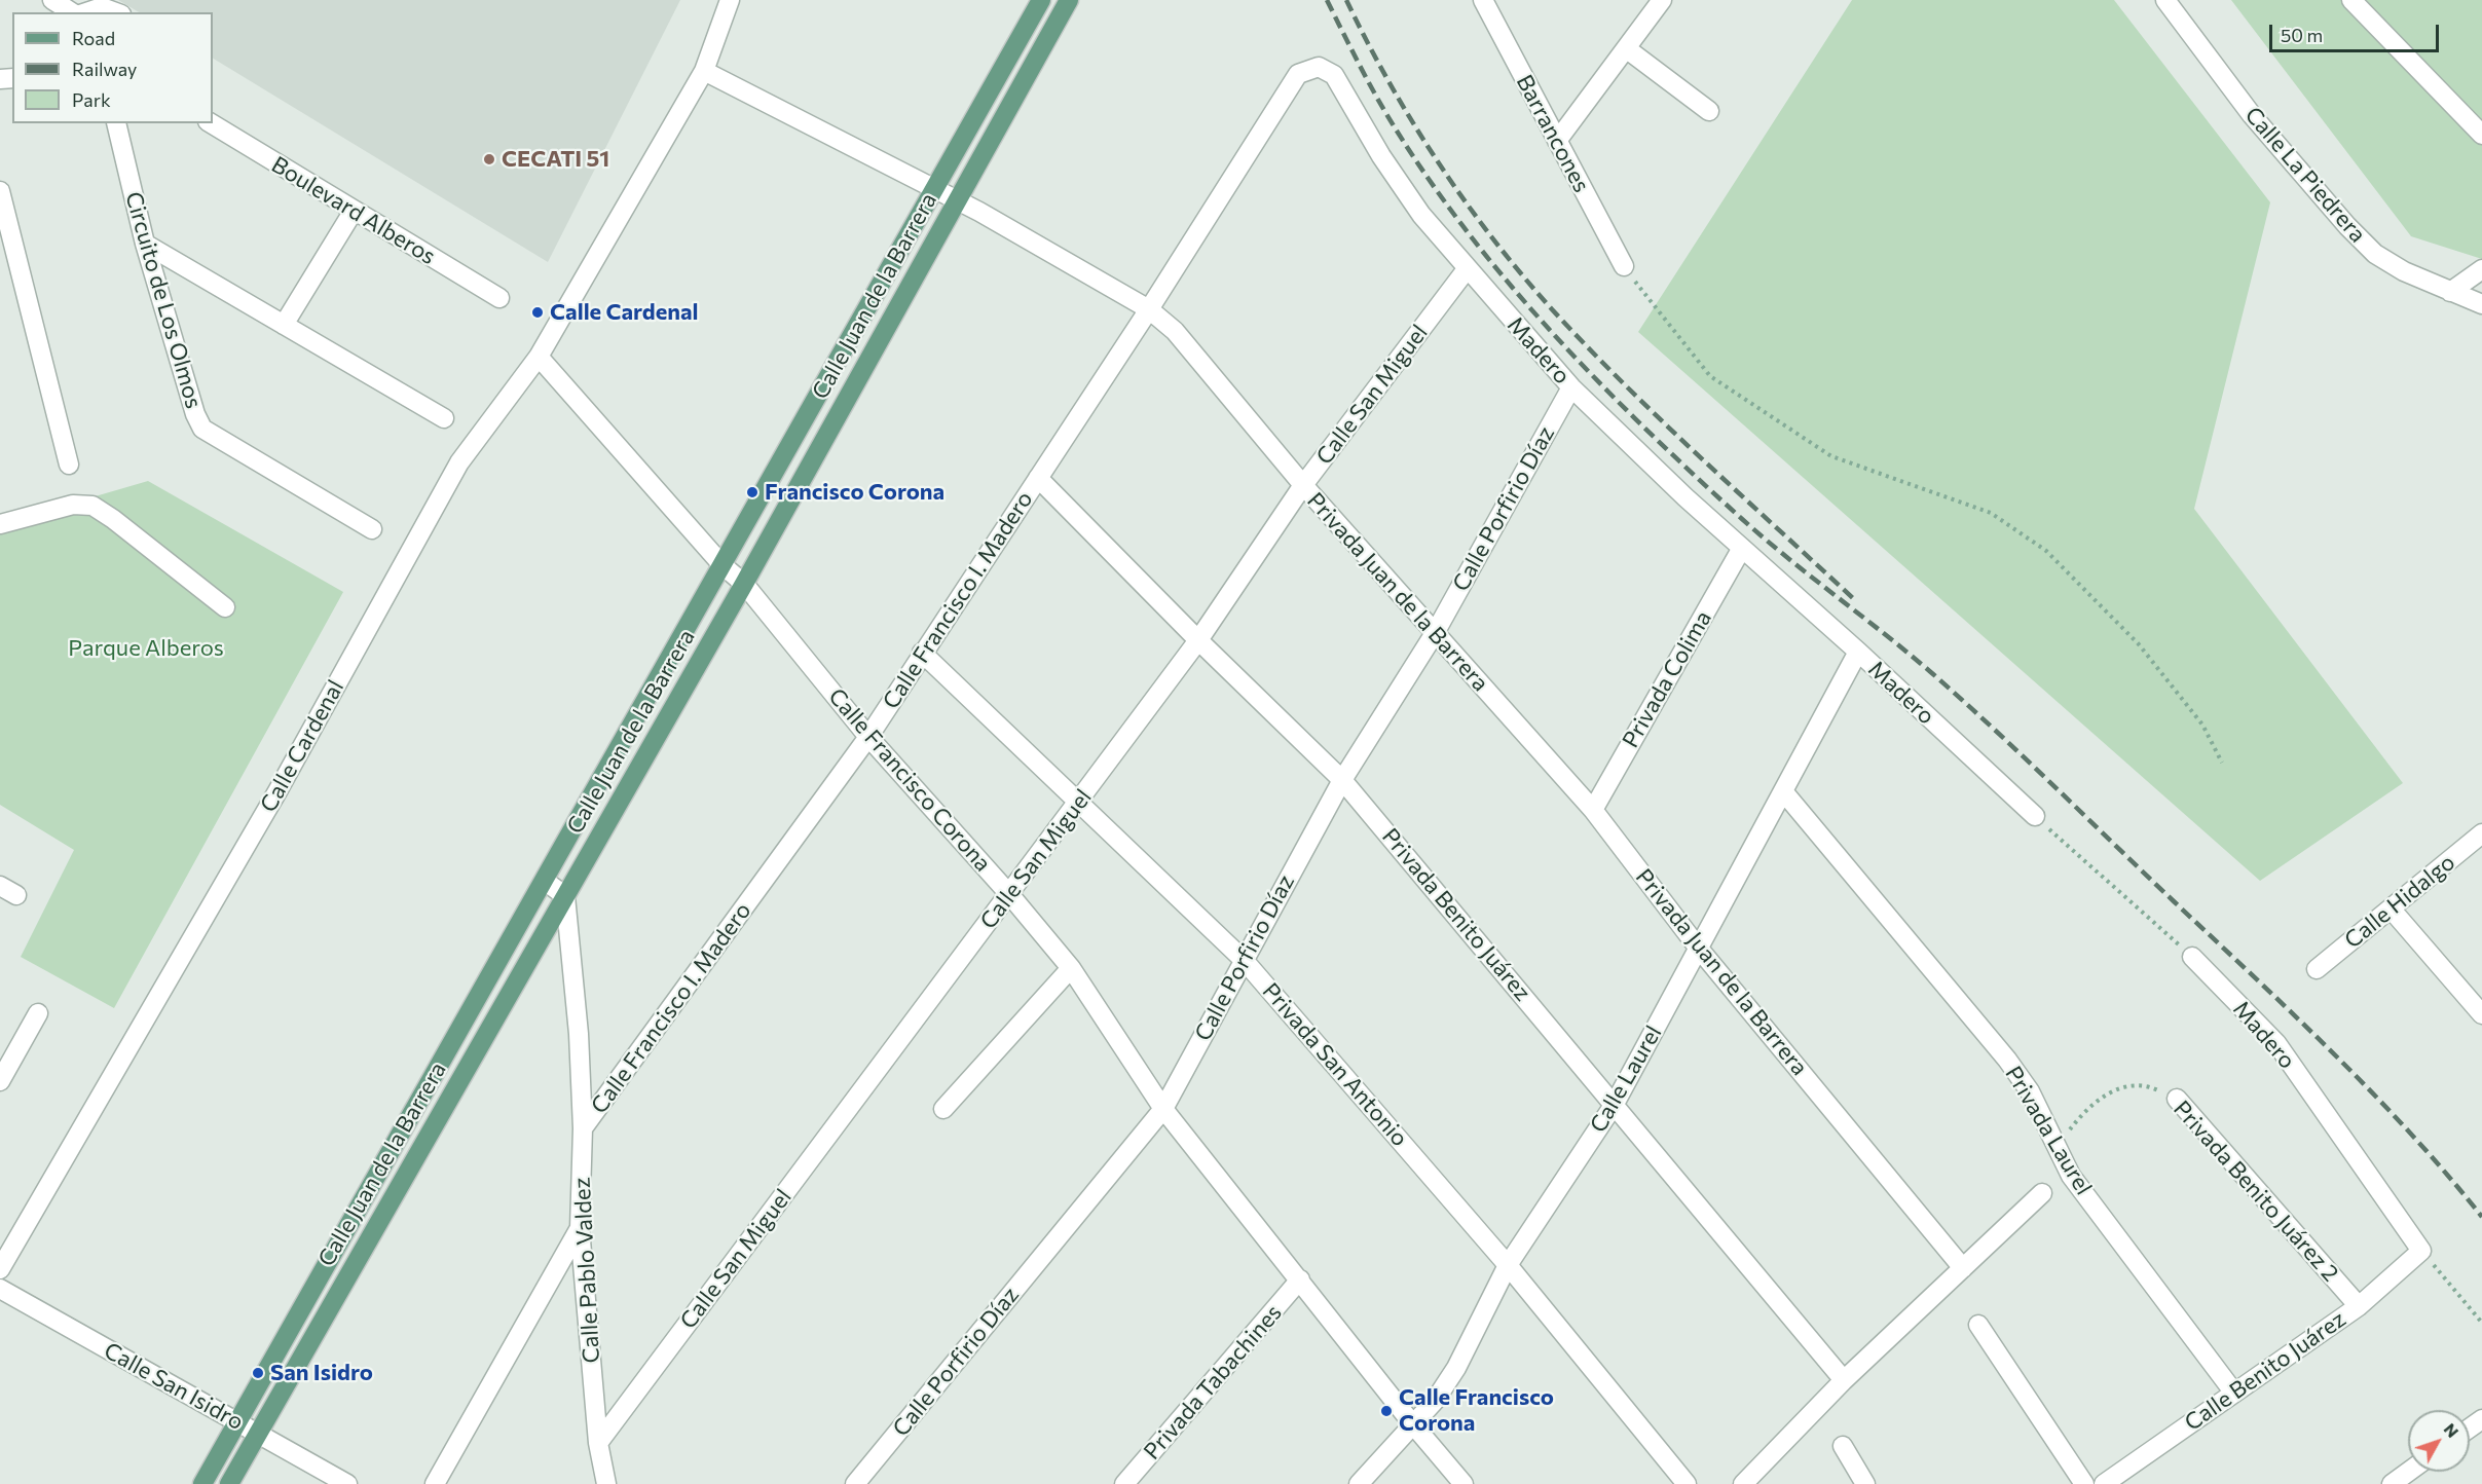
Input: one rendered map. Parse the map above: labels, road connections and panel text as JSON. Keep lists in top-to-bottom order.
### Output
{
  "streets": {
    "main road": ["Calle Juan de la Barrera"],
    "street": [
      "Barrancones",
      "Calle La Piedrera",
      "Boulevard Alberos",
      "Circuito de Los Olmos",
      "Madero",
      "Calle San Miguel",
      "Calle Porfirio Díaz",
      "Privada Juan de la Barrera",
      "Calle Francisco I. Madero",
      "Privada Colima",
      "Calle Cardenal",
      "Calle Francisco Corona",
      "Calle Hidalgo",
      "Privada Benito Juárez",
      "Privada San Antonio",
      "Calle Laurel",
      "Privada Laurel",
      "Privada Benito Juárez 2",
      "Calle Pablo Valdez",
      "Calle Benito Juárez",
      "Privada Tabachines",
      "Calle San Isidro"
    ]
  },
  "crossings": [
    ["Calle Juan de la Barrera", "Privada Juan de la Barrera"],
    ["Calle Juan de la Barrera", "Calle Francisco Corona"],
    ["Calle Juan de la Barrera", "Calle Pablo Valdez"],
    ["Calle Juan de la Barrera", "Calle San Isidro"],
    ["Madero", "Calle San Miguel"],
    ["Madero", "Calle Porfirio Díaz"],
    ["Madero", "Calle Francisco I. Madero"],
    ["Madero", "Privada Colima"],
    ["Madero", "Calle Laurel"],
    ["Madero", "Calle Benito Juárez"],
    ["Calle San Miguel", "Privada Juan de la Barrera"],
    ["Calle San Miguel", "Calle Francisco Corona"],
    ["Calle San Miguel", "Privada Benito Juárez"],
    ["Calle San Miguel", "Privada San Antonio"],
    ["Calle San Miguel", "Calle Pablo Valdez"],
    ["Calle Porfirio Díaz", "Privada Juan de la Barrera"],
    ["Calle Porfirio Díaz", "Calle Francisco Corona"],
    ["Calle Porfirio Díaz", "Privada Benito Juárez"],
    ["Calle Porfirio Díaz", "Privada San Antonio"],
    ["Privada Juan de la Barrera", "Calle Francisco I. Madero"],
    ["Privada Juan de la Barrera", "Privada Colima"],
    ["Privada Juan de la Barrera", "Calle Cardenal"],
    ["Privada Juan de la Barrera", "Calle Laurel"],
    ["Calle Francisco I. Madero", "Calle Francisco Corona"],
    ["Calle Francisco I. Madero", "Privada Benito Juárez"],
    ["Calle Francisco I. Madero", "Privada San Antonio"],
    ["Calle Francisco I. Madero", "Calle Pablo Valdez"],
    ["Calle Cardenal", "Calle Francisco Corona"],
    ["Calle Francisco Corona", "Calle Laurel"],
    ["Calle Francisco Corona", "Privada Tabachines"],
    ["Privada Benito Juárez", "Calle Laurel"],
    ["Privada San Antonio", "Calle Laurel"],
    ["Calle Laurel", "Privada Laurel"],
    ["Privada Laurel", "Privada Benito Juárez 2"],
    ["Privada Laurel", "Calle Benito Juárez"],
    ["Privada Benito Juárez 2", "Calle Benito Juárez"]
  ],
  "parks": ["Parque Alberos"],
  "places": [
    "CECATI 51",
    "Calle Cardenal",
    "Francisco Corona",
    "San Isidro",
    "Calle Francisco Corona"
  ],
  "legend": ["Road", "Railway", "Park"],
  "scale_bar": "50 m",
  "north": "top right"
}
